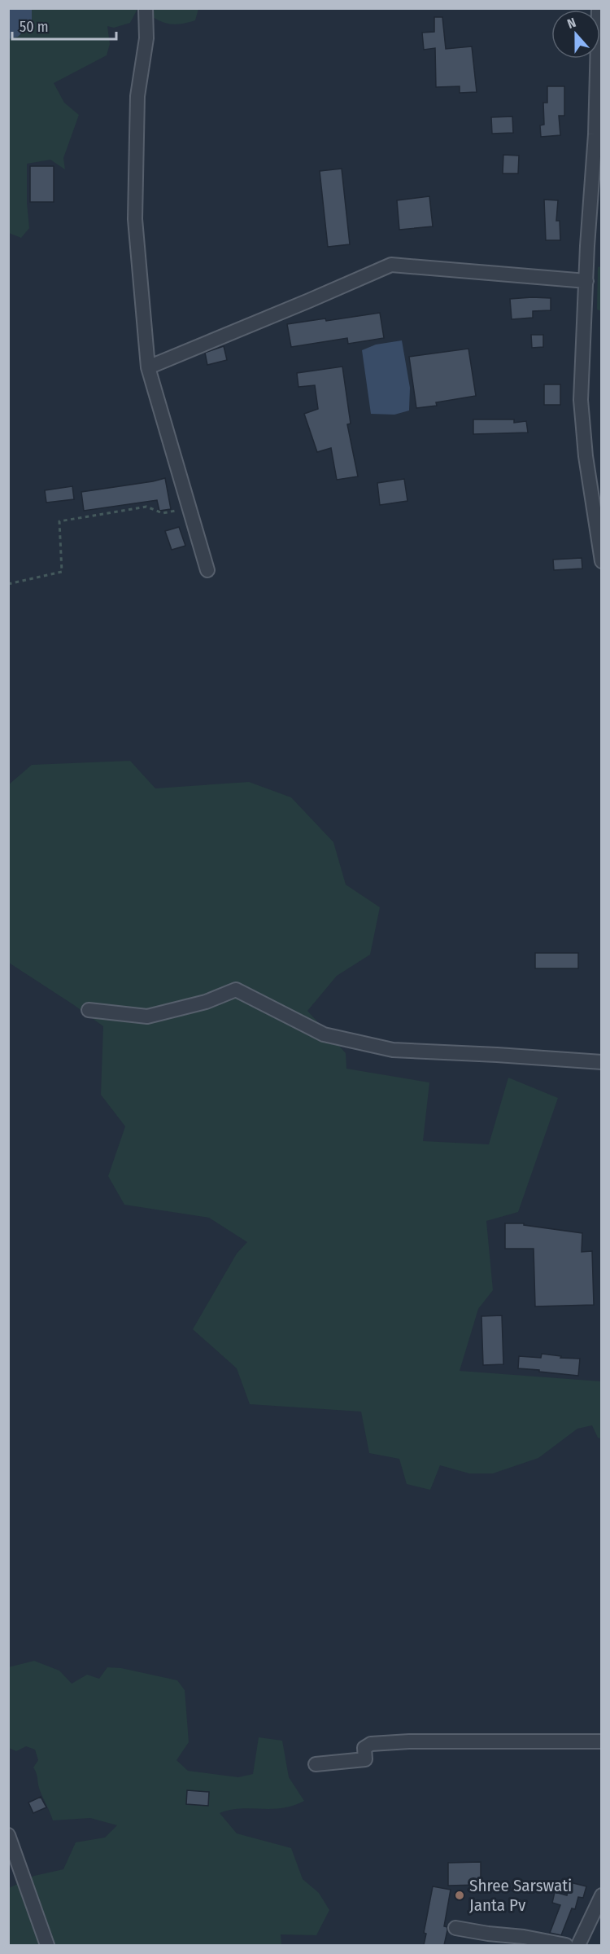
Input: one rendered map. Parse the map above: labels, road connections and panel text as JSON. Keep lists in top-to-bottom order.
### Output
{
  "places": ["Shree Sarswati Janta Pv"],
  "scale_bar": "50 m",
  "north": "top"
}
